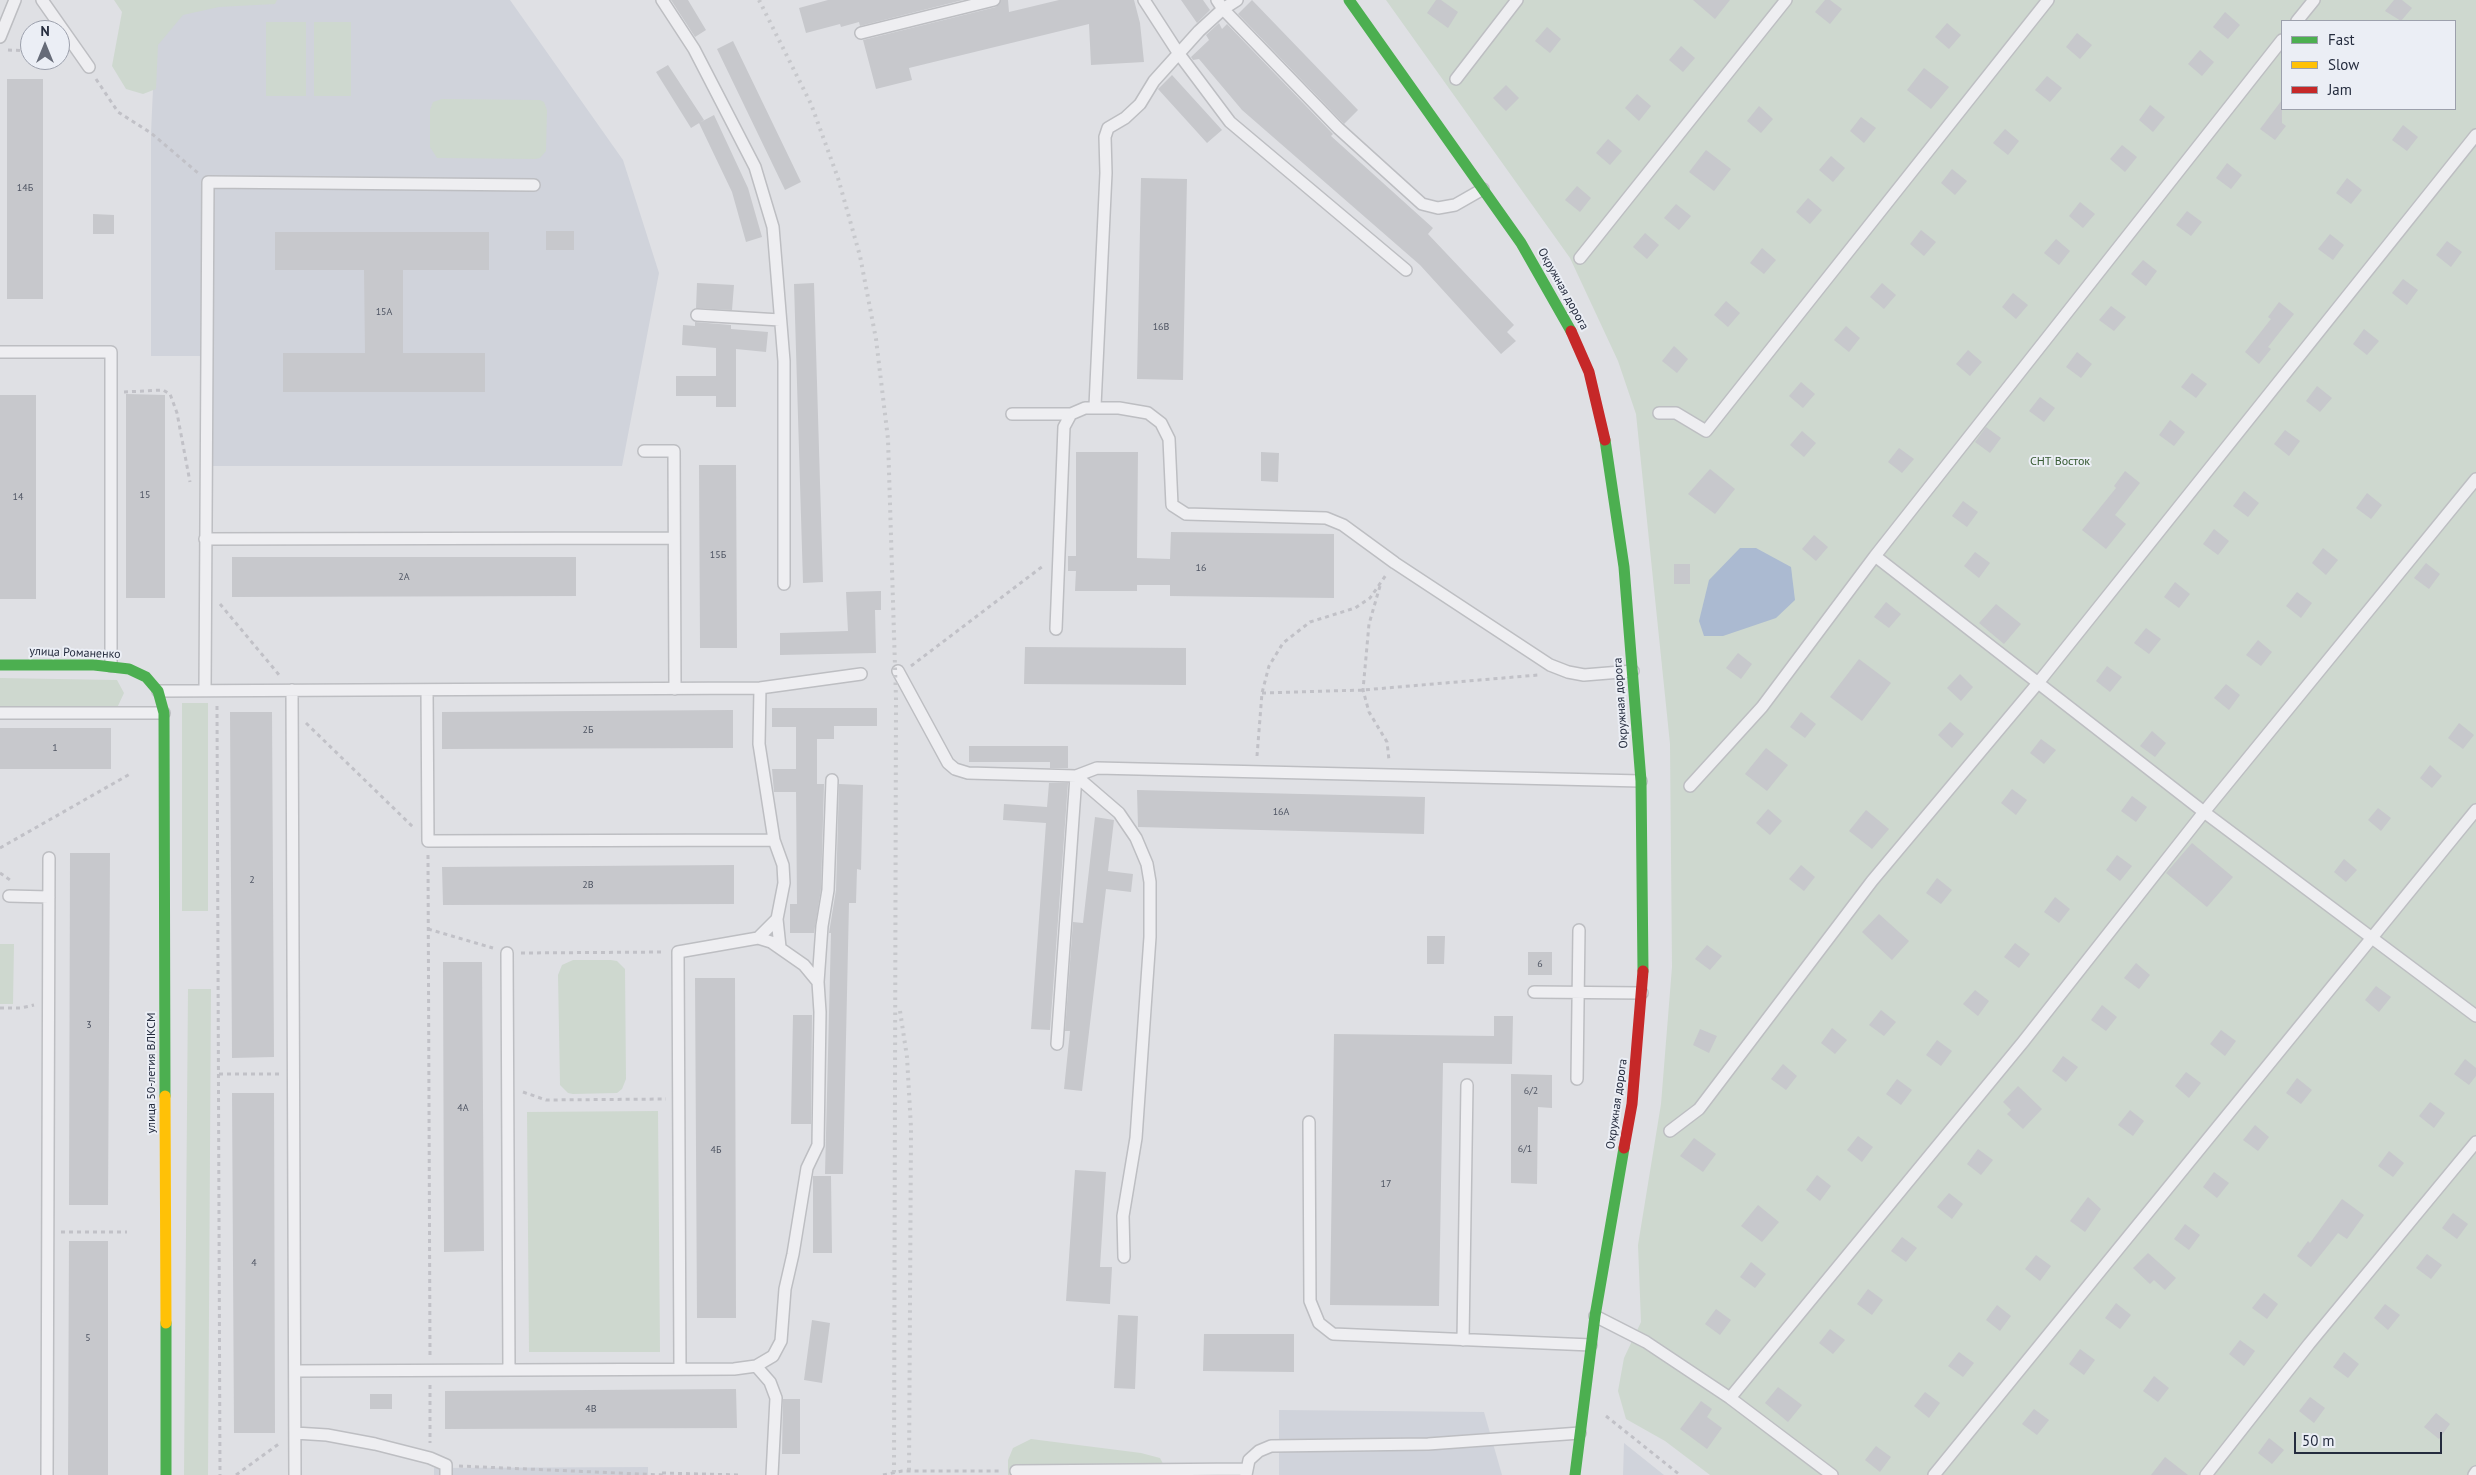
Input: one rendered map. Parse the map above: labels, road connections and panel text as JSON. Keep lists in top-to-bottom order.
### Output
{
  "streets": {
    "main road": ["Окружная дорога", "улица Романенко", "улица 50-летия ВЛКСМ"]
  },
  "crossings": [
    ["улица Романенко", "улица 50-летия ВЛКСМ"]
  ],
  "parks": ["СНТ Восток"],
  "house_numbers": [
    "14Б",
    "15А",
    "16В",
    "15",
    "14",
    "15Б",
    "16",
    "2А",
    "2Б",
    "1",
    "16А",
    "2",
    "2В",
    "6",
    "3",
    "6/2",
    "4А",
    "6/1",
    "4Б",
    "17",
    "4",
    "5",
    "4В"
  ],
  "legend": ["Fast", "Slow", "Jam"],
  "scale_bar": "50 m",
  "north": "top"
}
